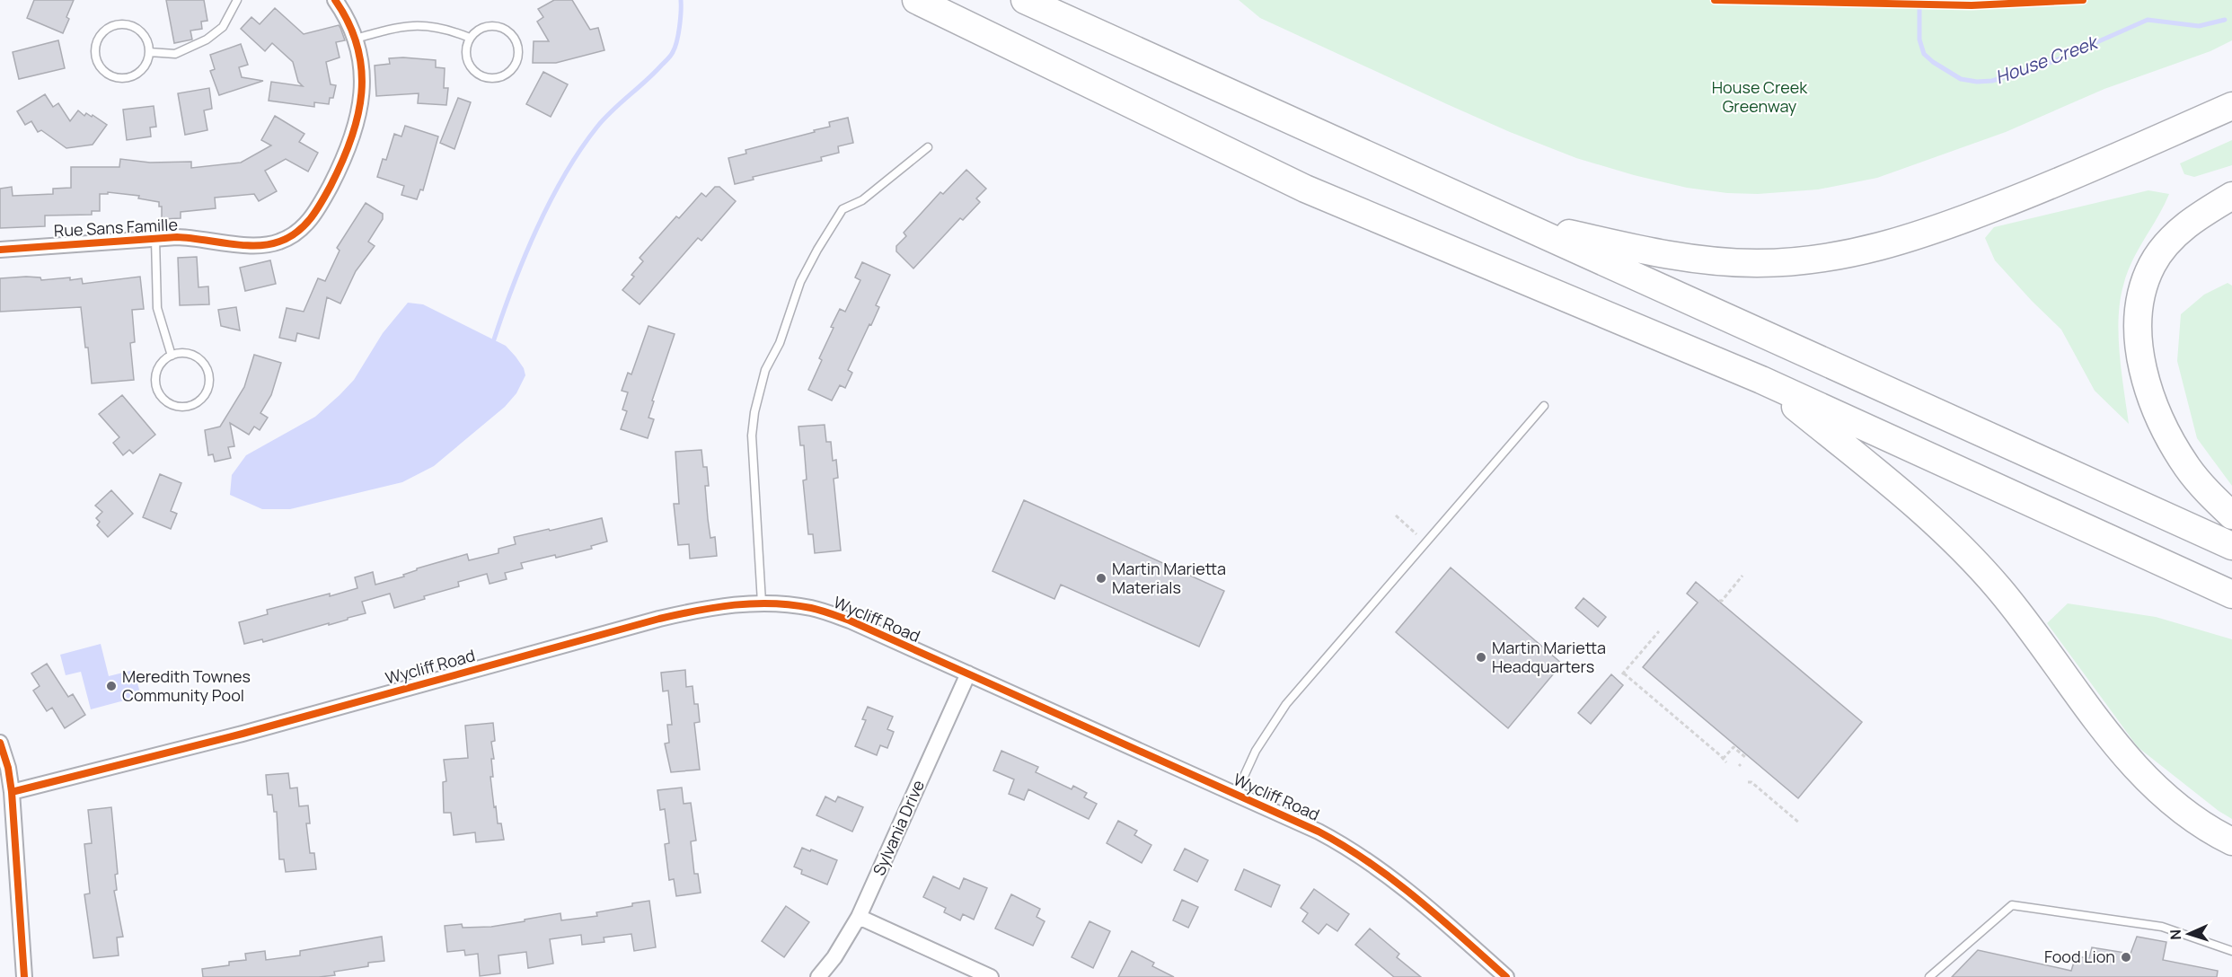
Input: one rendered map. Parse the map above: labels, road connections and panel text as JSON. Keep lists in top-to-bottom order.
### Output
{
  "streets": {
    "street": ["Rue Sans Famille", "Wycliff Road", "Sylvania Drive"]
  },
  "crossings": [
    ["Wycliff Road", "Sylvania Drive"]
  ],
  "water": ["House Creek"],
  "parks": ["House Creek Greenway"],
  "places": [
    "Martin Marietta Materials",
    "Martin Marietta Headquarters",
    "Meredith Townes Community Pool",
    "Food Lion"
  ],
  "north": "left"
}
